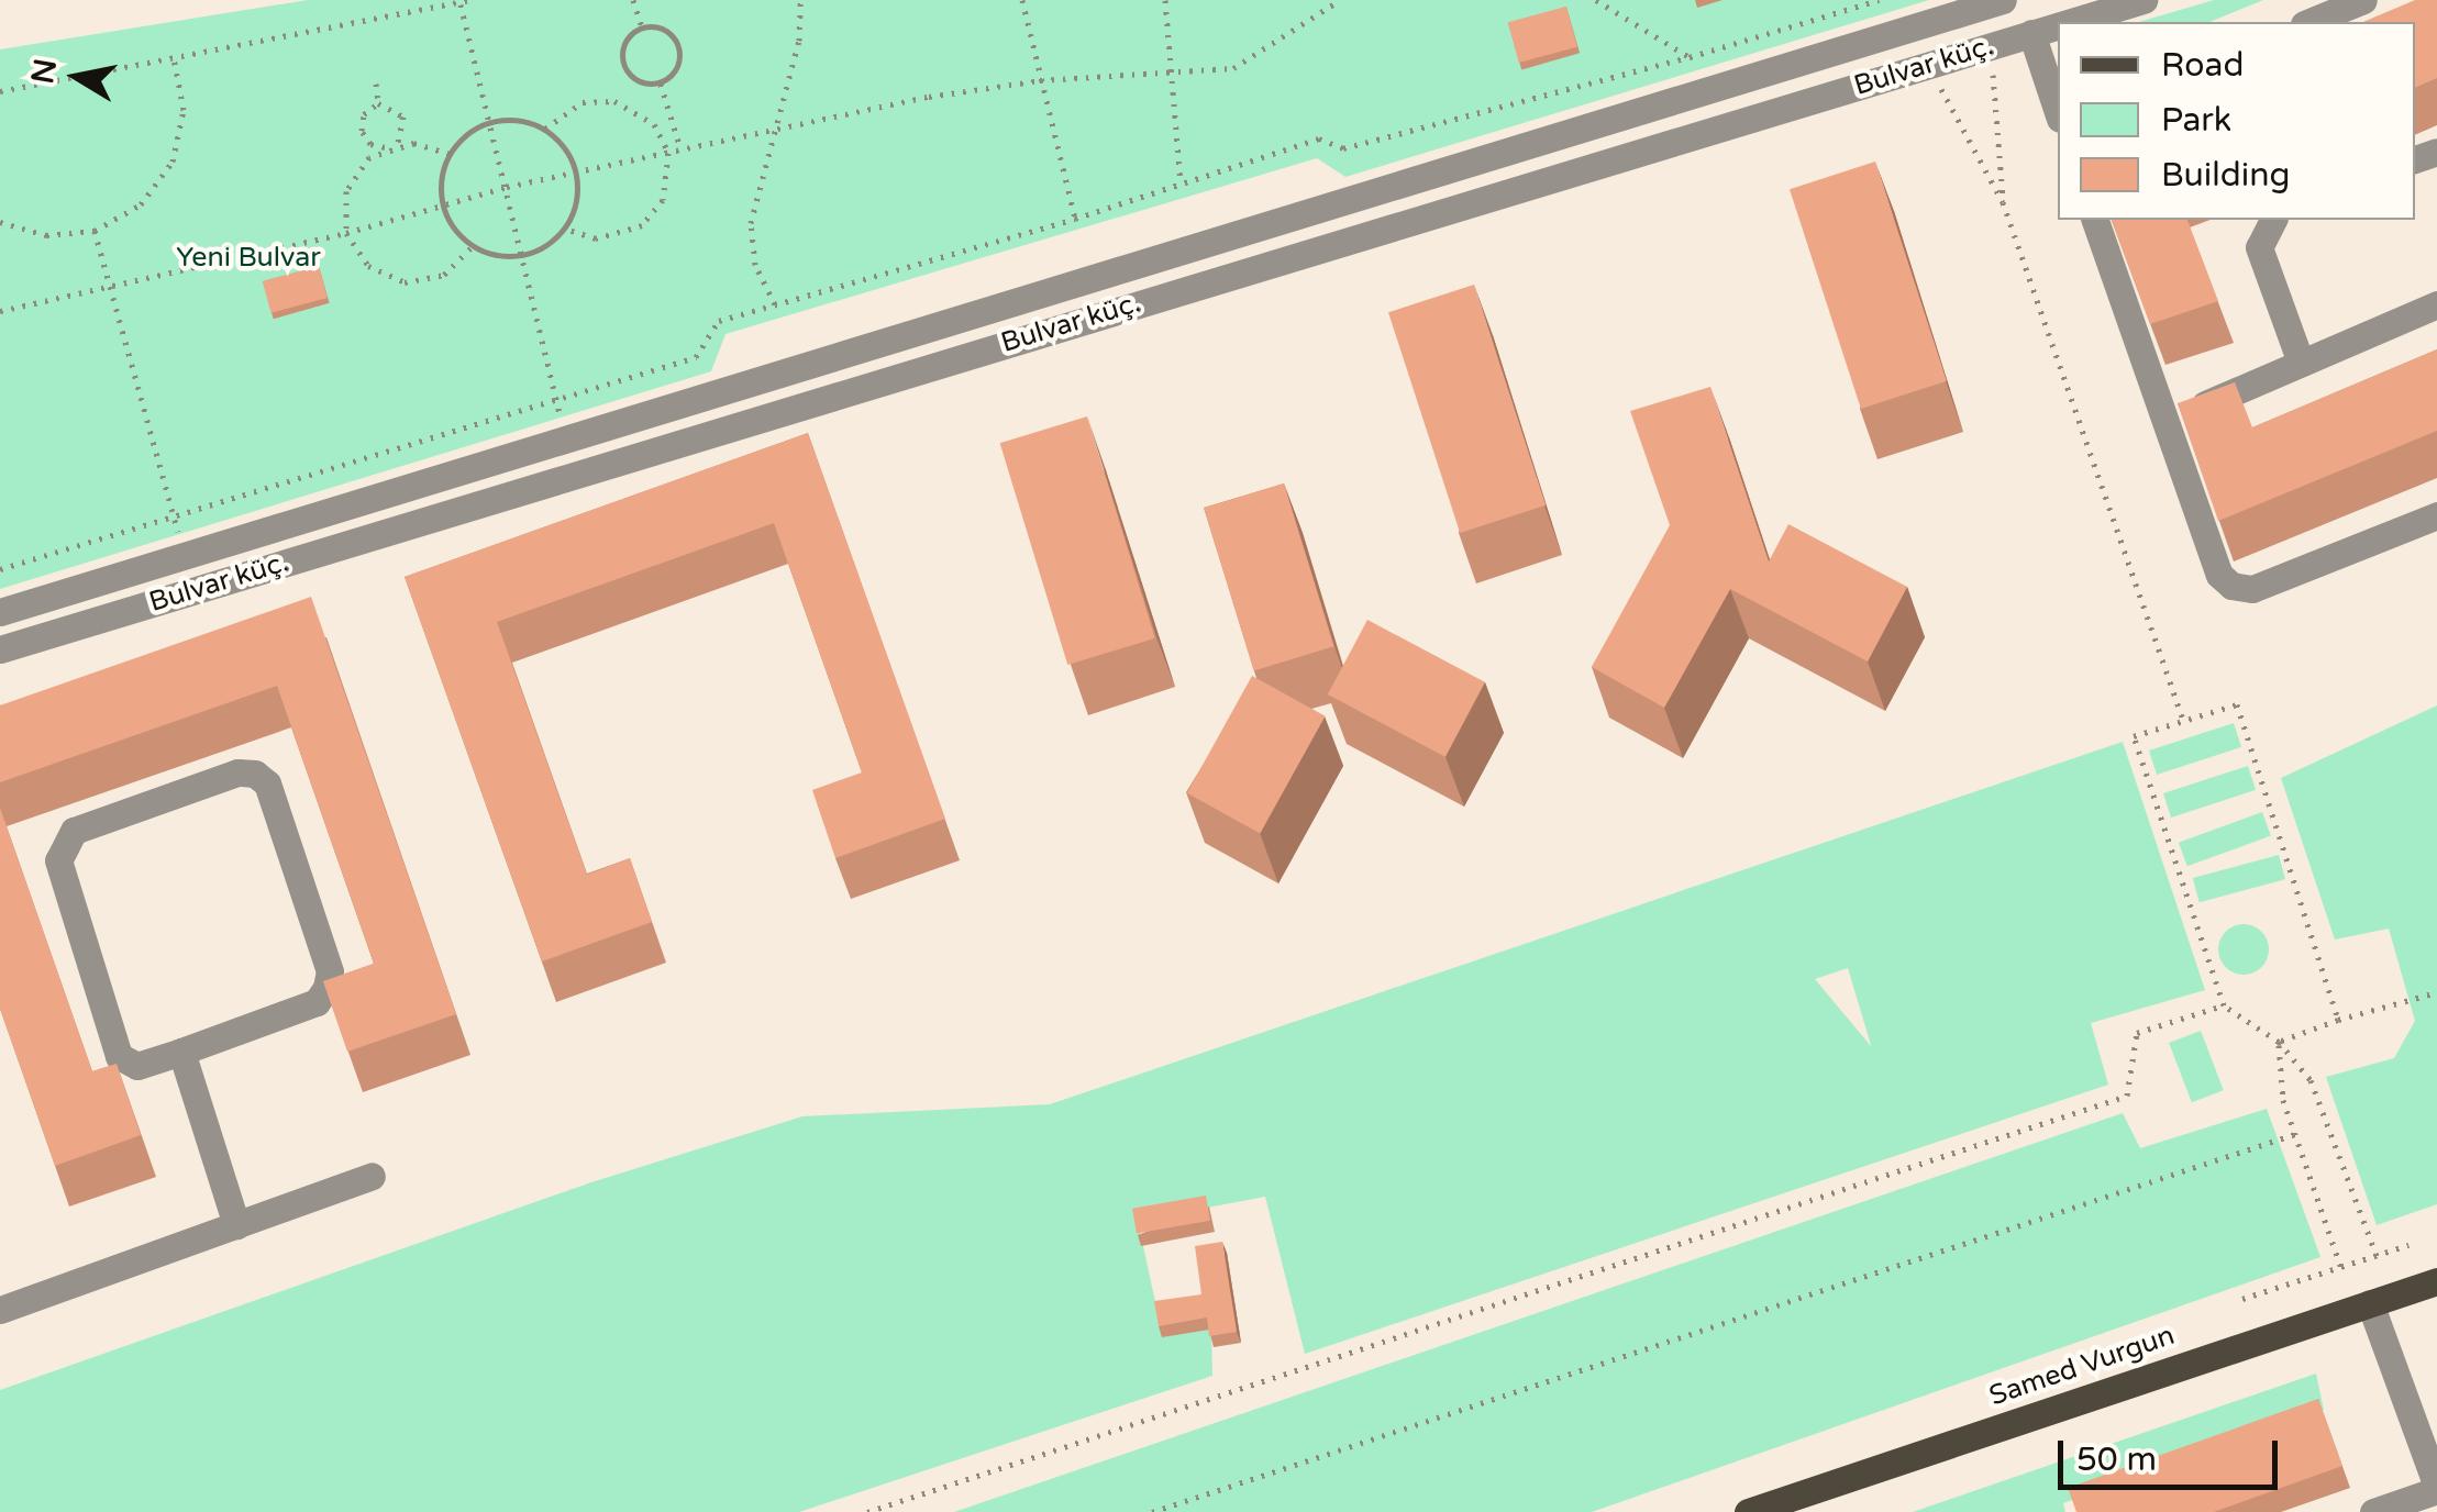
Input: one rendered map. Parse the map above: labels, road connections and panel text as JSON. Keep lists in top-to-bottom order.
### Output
{
  "streets": {
    "main road": ["Samed Vurgun"],
    "street": ["Bulvar küç."]
  },
  "parks": ["Yeni Bulvar"],
  "legend": ["Road", "Park", "Building"],
  "scale_bar": "50 m",
  "north": "left"
}
